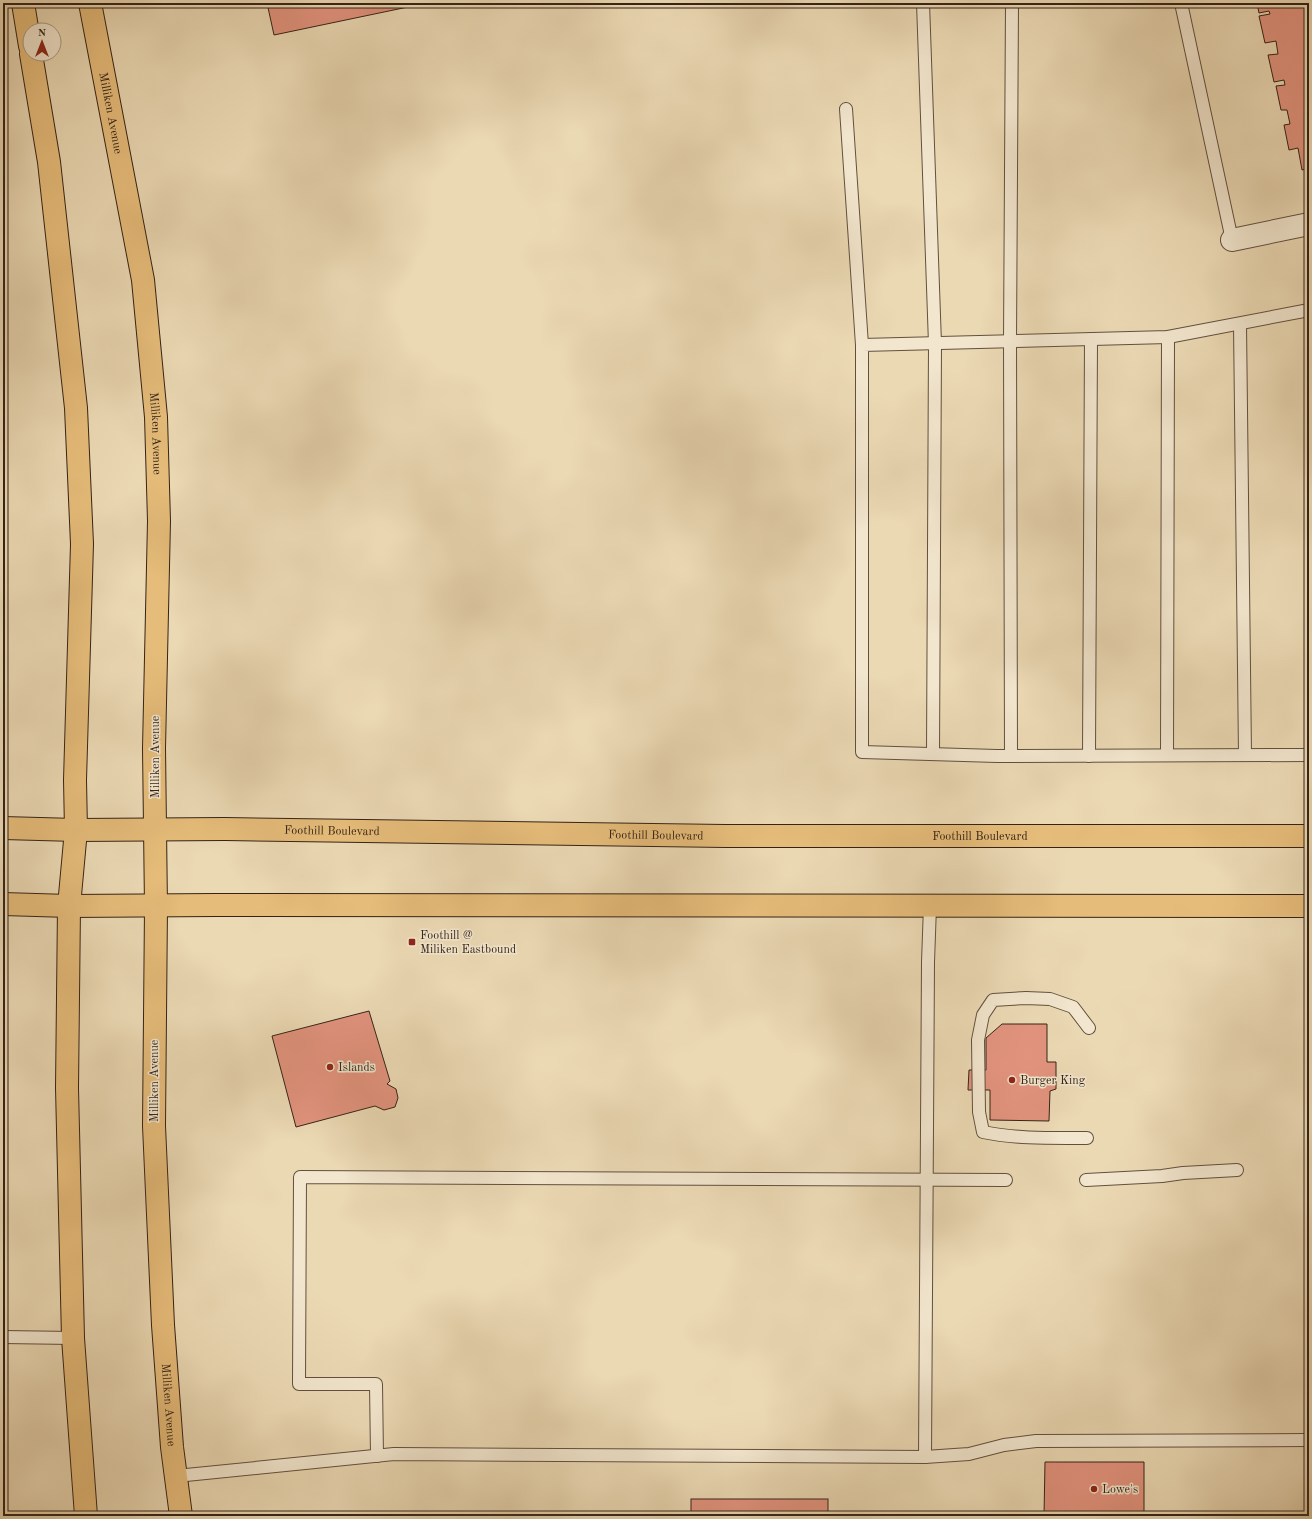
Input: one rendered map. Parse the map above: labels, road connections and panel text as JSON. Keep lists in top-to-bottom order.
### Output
{
  "streets": {
    "main road": ["Milliken Avenue", "Foothill Boulevard"]
  },
  "crossings": [
    ["Milliken Avenue", "Foothill Boulevard"]
  ],
  "places": {
    "transit": ["Foothill @ Miliken Eastbound"],
    "other": ["Islands", "Burger King", "Lowe's"]
  },
  "north": "top"
}
